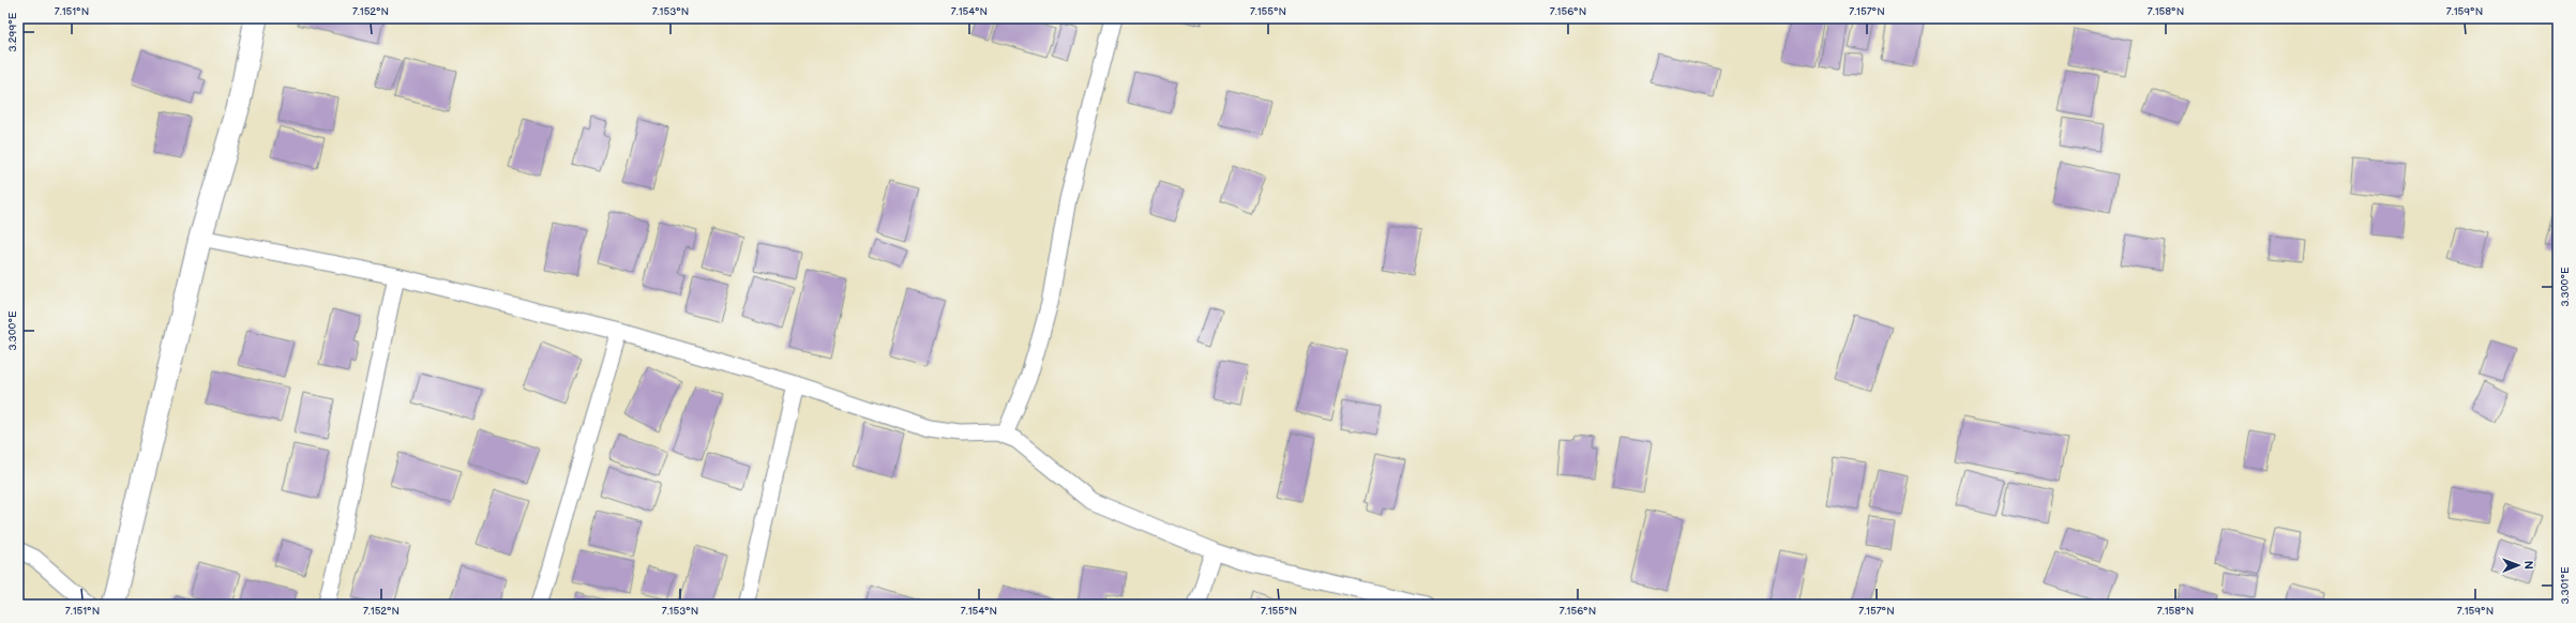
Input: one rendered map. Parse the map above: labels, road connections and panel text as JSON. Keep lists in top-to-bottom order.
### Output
{
  "north": "right",
  "coordinates": [
    "7.151°N",
    "7.152°N",
    "7.153°N",
    "7.154°N",
    "7.155°N",
    "7.156°N",
    "7.157°N",
    "7.158°N",
    "7.159°N",
    "3.299°E",
    "3.300°E",
    "3.301°E"
  ]
}
